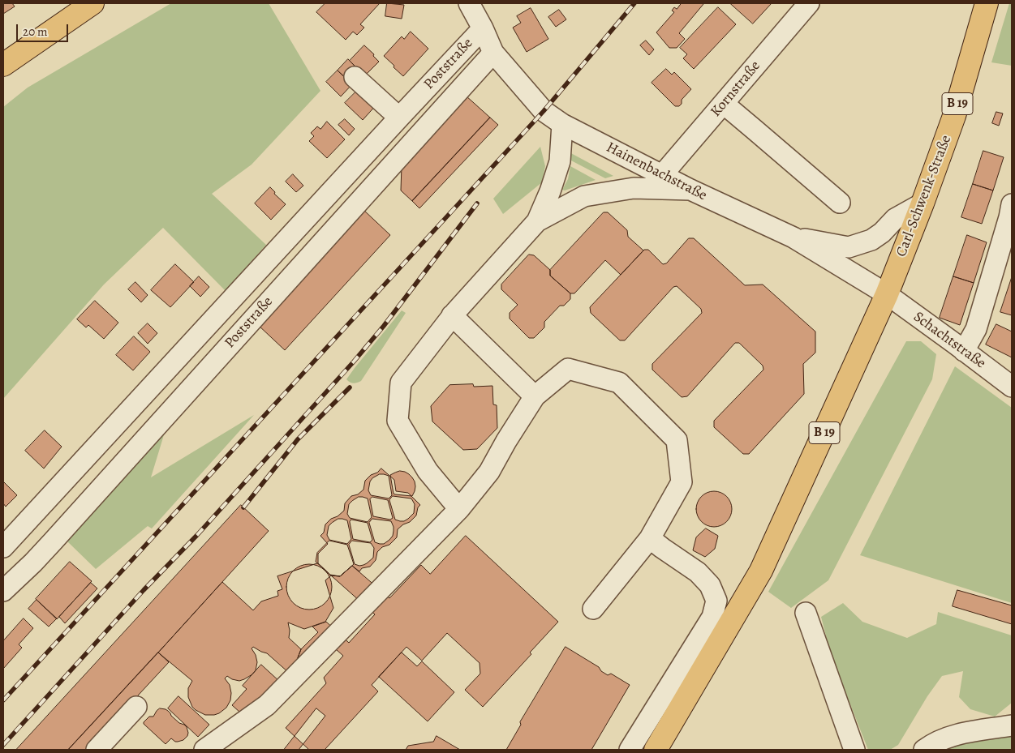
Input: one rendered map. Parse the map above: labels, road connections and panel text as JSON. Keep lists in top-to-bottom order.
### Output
{
  "streets": {
    "main road": ["B 19", "Carl-Schwenk-Straße"],
    "street": [
      "Poststraße",
      "Kornstraße",
      "Hainenbachstraße",
      "Schachtstraße"
    ]
  },
  "crossings": [
    ["Poststraße", "Hainenbachstraße"],
    ["Kornstraße", "Hainenbachstraße"],
    ["B 19", "Hainenbachstraße"],
    ["B 19", "Carl-Schwenk-Straße"],
    ["B 19", "Schachtstraße"],
    ["Hainenbachstraße", "Carl-Schwenk-Straße"],
    ["Hainenbachstraße", "Schachtstraße"],
    ["Carl-Schwenk-Straße", "Schachtstraße"]
  ],
  "scale_bar": "20 m"
}
